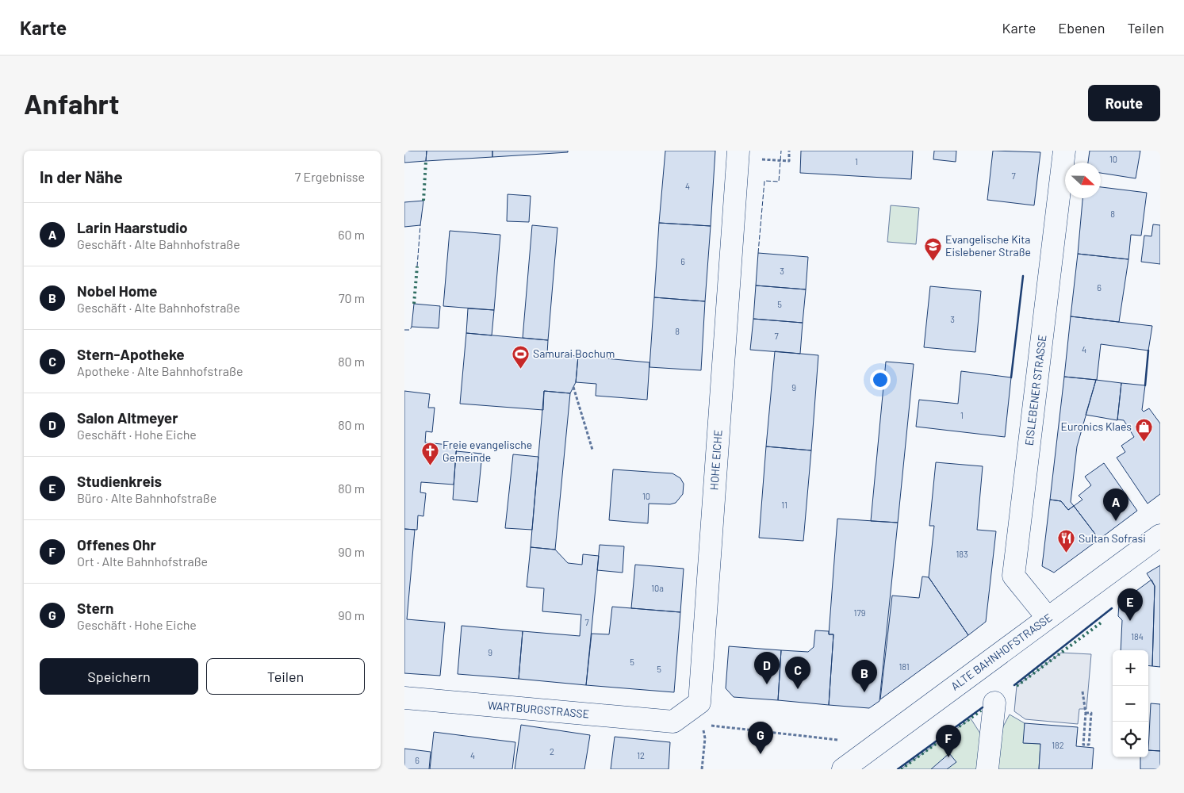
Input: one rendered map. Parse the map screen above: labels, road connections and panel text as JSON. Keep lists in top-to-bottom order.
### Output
{
  "streets": {
    "street": [
      "EISLEBENER STRASSE",
      "HOHE EICHE",
      "ALTE BAHNHOFSTRASSE",
      "WARTBURGSTRASSE"
    ]
  },
  "crossings": [
    ["EISLEBENER STRASSE", "ALTE BAHNHOFSTRASSE"],
    ["HOHE EICHE", "WARTBURGSTRASSE"]
  ],
  "places": {
    "school or university": ["Evangelische Kita Eislebener Straße"],
    "sports": ["Samurai Bochum"],
    "shop": ["Euronics Klaes"],
    "church": ["Freie evangelische Gemeinde"],
    "restaurant": ["Sultan Sofrasi"]
  },
  "house_numbers": [
    "10",
    "1",
    "7",
    "4",
    "8",
    "6",
    "3",
    "6",
    "5",
    "3",
    "8",
    "7",
    "4",
    "9",
    "1",
    "10",
    "11",
    "183",
    "10a",
    "179",
    "7",
    "184",
    "9",
    "5",
    "181",
    "5",
    "182",
    "2",
    "4",
    "12",
    "6"
  ],
  "north": "right",
  "page": {
    "header": "Karte",
    "nav": ["Karte", "Ebenen", "Teilen"],
    "buttons": [
      "Route",
      ["Speichern", "Teilen"]
    ],
    "title": "Anfahrt",
    "heading": ["In der Nähe", "7 Ergebnisse"],
    "list": [
      {
        "mark": "A",
        "name": "Larin Haarstudio",
        "note": "Geschäft · Alte Bahnhofstraße",
        "value": "60 m"
      },
      {
        "mark": "B",
        "name": "Nobel Home",
        "note": "Geschäft · Alte Bahnhofstraße",
        "value": "70 m"
      },
      {
        "mark": "C",
        "name": "Stern-Apotheke",
        "note": "Apotheke · Alte Bahnhofstraße",
        "value": "80 m"
      },
      {
        "mark": "D",
        "name": "Salon Altmeyer",
        "note": "Geschäft · Hohe Eiche",
        "value": "80 m"
      },
      {
        "mark": "E",
        "name": "Studienkreis",
        "note": "Büro · Alte Bahnhofstraße",
        "value": "80 m"
      },
      {
        "mark": "F",
        "name": "Offenes Ohr",
        "note": "Ort · Alte Bahnhofstraße",
        "value": "90 m"
      },
      {
        "mark": "G",
        "name": "Stern",
        "note": "Geschäft · Hohe Eiche",
        "value": "90 m"
      }
    ],
    "pins": [
      "A",
      "E",
      "D",
      "C",
      "B",
      "G",
      "F"
    ],
    "map_buttons": ["+", "−"]
  }
}
